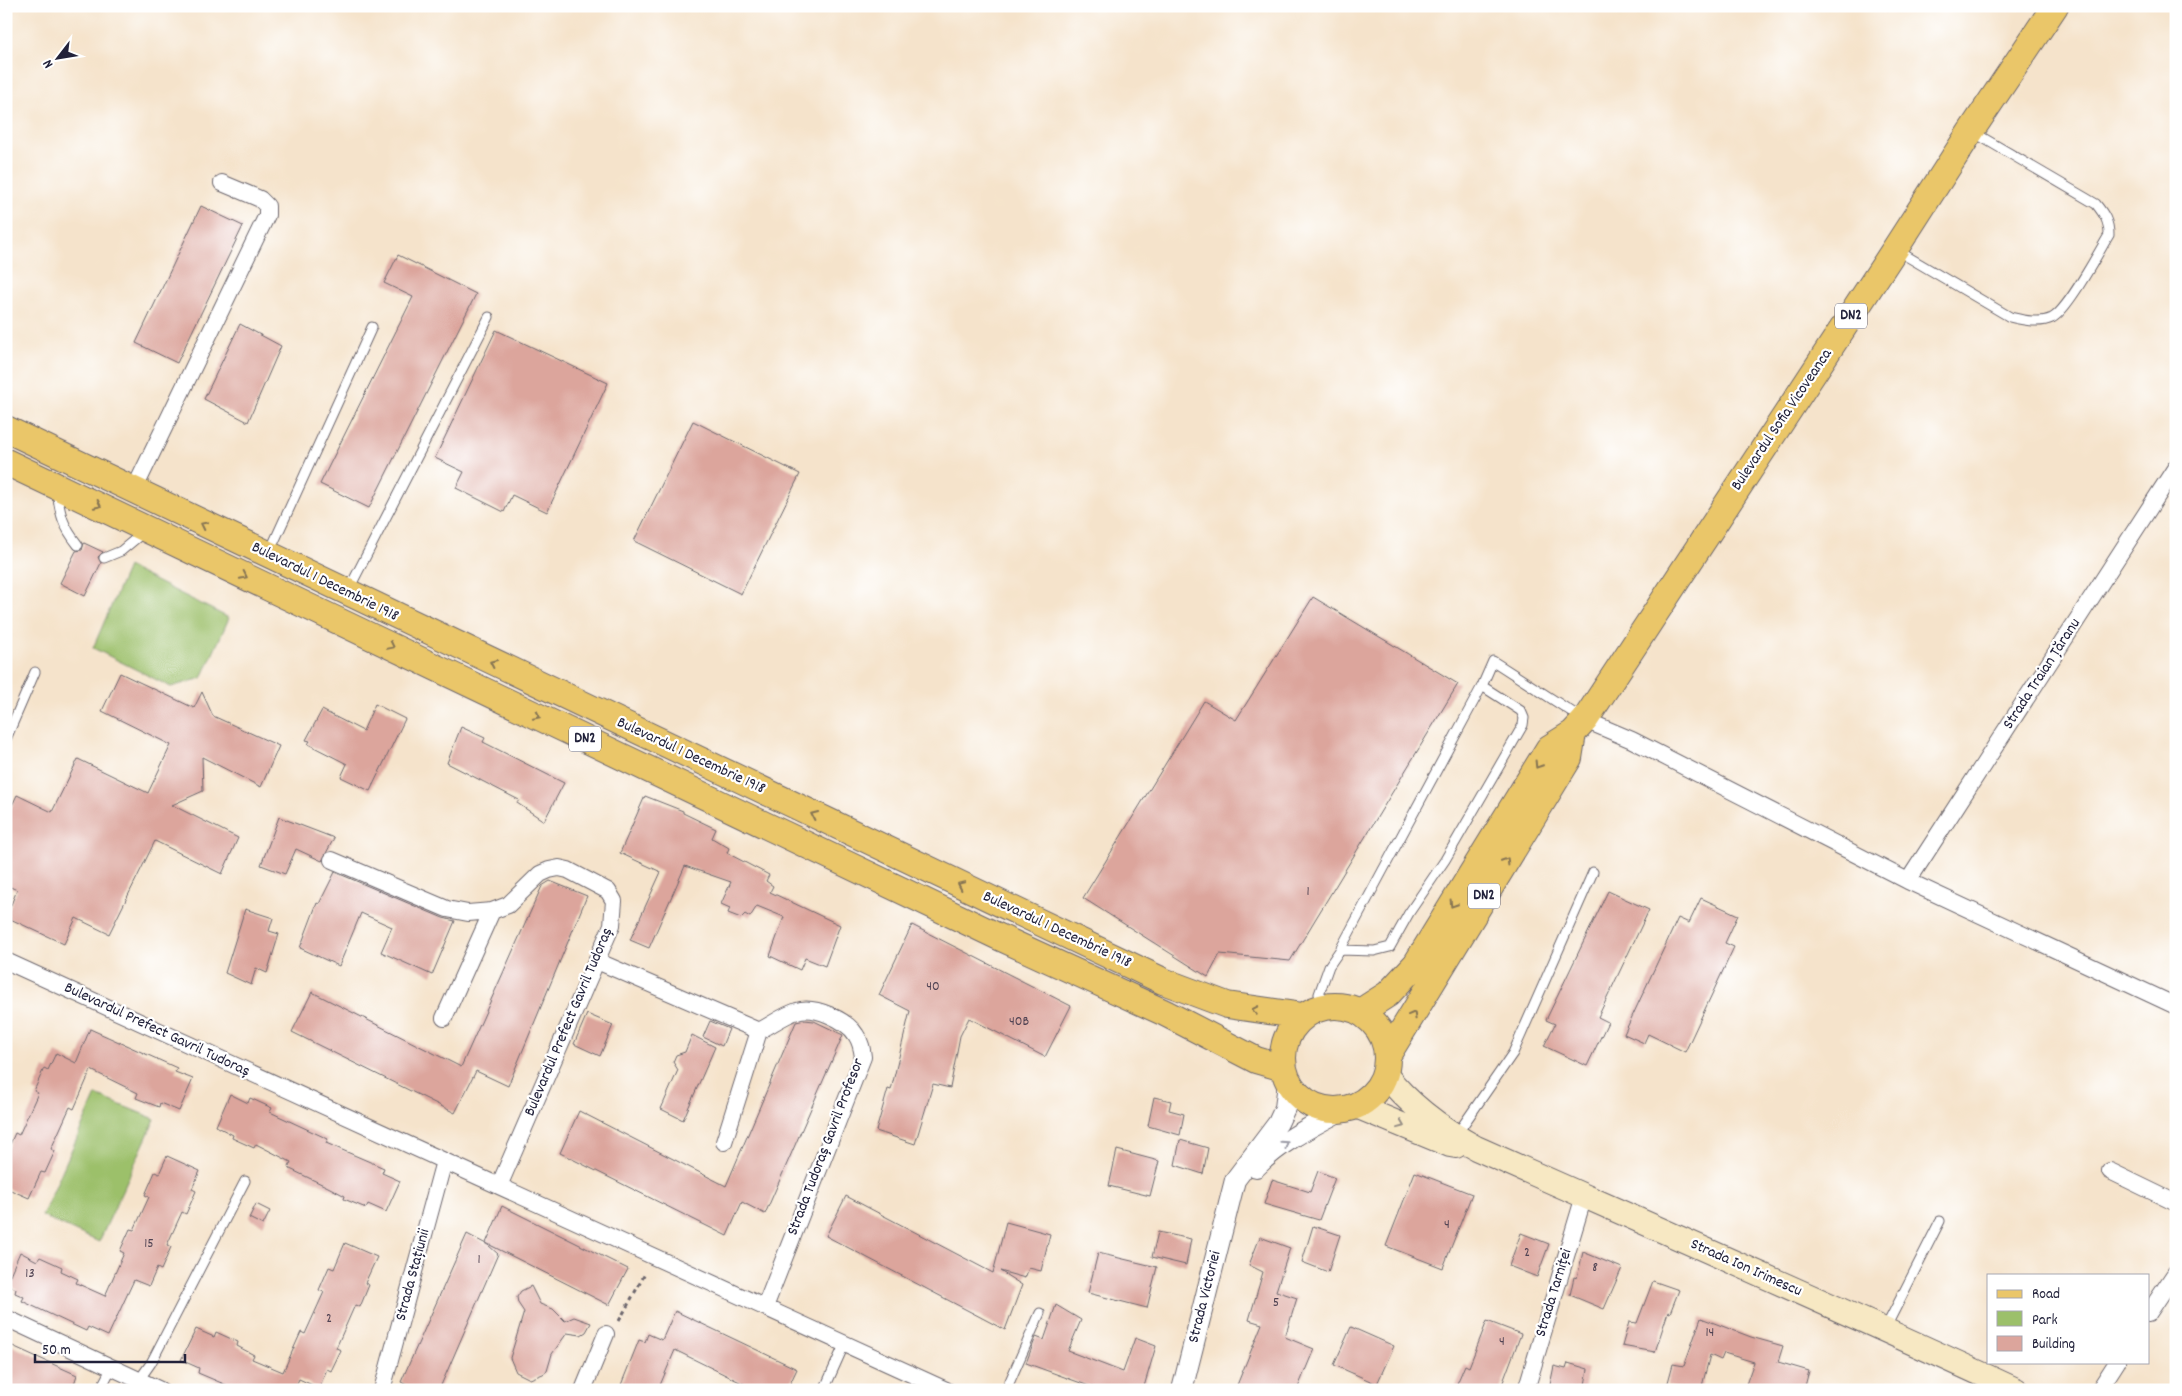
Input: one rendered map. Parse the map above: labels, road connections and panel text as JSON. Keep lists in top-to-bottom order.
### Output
{
  "streets": {
    "main road": [
      "DN2",
      "Bulevardul Sofia Vicoveanca",
      "Bulevardul 1 Decembrie 1918",
      "Strada Ion Irimescu"
    ],
    "street": [
      "Strada Traian Țăranu",
      "Bulevardul Prefect Gavril Tudoraș",
      "Strada Tudoraș Gavril Profesor",
      "Strada Stațiunii",
      "Strada Tarniței",
      "Strada Victoriei"
    ]
  },
  "crossings": [
    ["DN2", "Bulevardul Sofia Vicoveanca"],
    ["DN2", "Bulevardul 1 Decembrie 1918"],
    ["DN2", "Strada Ion Irimescu"],
    ["DN2", "Strada Victoriei"],
    ["Bulevardul Sofia Vicoveanca", "Bulevardul 1 Decembrie 1918"],
    ["Bulevardul Sofia Vicoveanca", "Strada Ion Irimescu"],
    ["Bulevardul Sofia Vicoveanca", "Strada Victoriei"],
    ["Bulevardul 1 Decembrie 1918", "Strada Ion Irimescu"],
    ["Bulevardul 1 Decembrie 1918", "Strada Victoriei"],
    ["Bulevardul Prefect Gavril Tudoraș", "Strada Tudoraș Gavril Profesor"],
    ["Bulevardul Prefect Gavril Tudoraș", "Strada Stațiunii"],
    ["Strada Ion Irimescu", "Strada Tarniței"],
    ["Strada Ion Irimescu", "Strada Victoriei"]
  ],
  "house_numbers": [
    "1",
    "40",
    "40B",
    "4",
    "15",
    "2",
    "1",
    "8",
    "13",
    "5",
    "2",
    "14",
    "4"
  ],
  "legend": ["Road", "Park", "Building"],
  "scale_bar": "50 m",
  "north": "bottom left"
}
